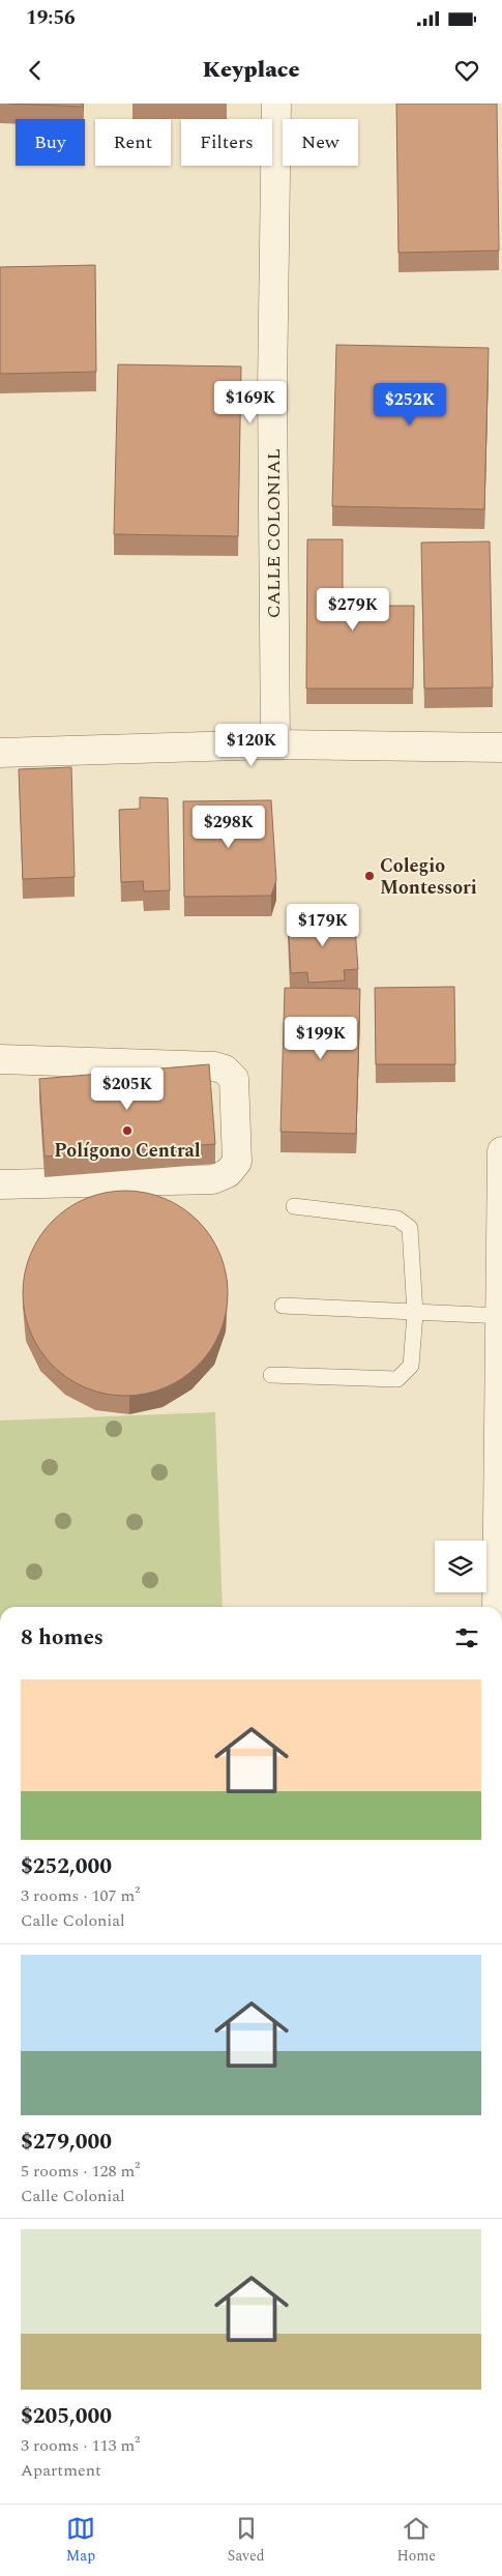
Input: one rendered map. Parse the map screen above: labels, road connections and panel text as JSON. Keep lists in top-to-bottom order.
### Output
{
  "streets": {
    "street": ["CALLE COLONIAL"]
  },
  "places": ["Colegio Montessori", "Polígono Central"],
  "page": {
    "status": "19:56",
    "header": "Keyplace",
    "chip": [
      "Buy",
      "Rent",
      "Filters",
      "New"
    ],
    "price": [
      "$169K",
      "$252K",
      "$279K",
      "$120K",
      "$298K",
      "$179K",
      "$199K",
      "$205K"
    ],
    "heading": "8 homes",
    "list": [
      {
        "name": "$252,000",
        "note": "3 rooms · 107 m² · Calle Colonial"
      },
      {
        "name": "$279,000",
        "note": "5 rooms · 128 m² · Calle Colonial"
      },
      {
        "name": "$205,000",
        "note": "3 rooms · 113 m² · Apartment"
      }
    ],
    "tabs": ["Map", "Saved", "Home"]
  }
}
